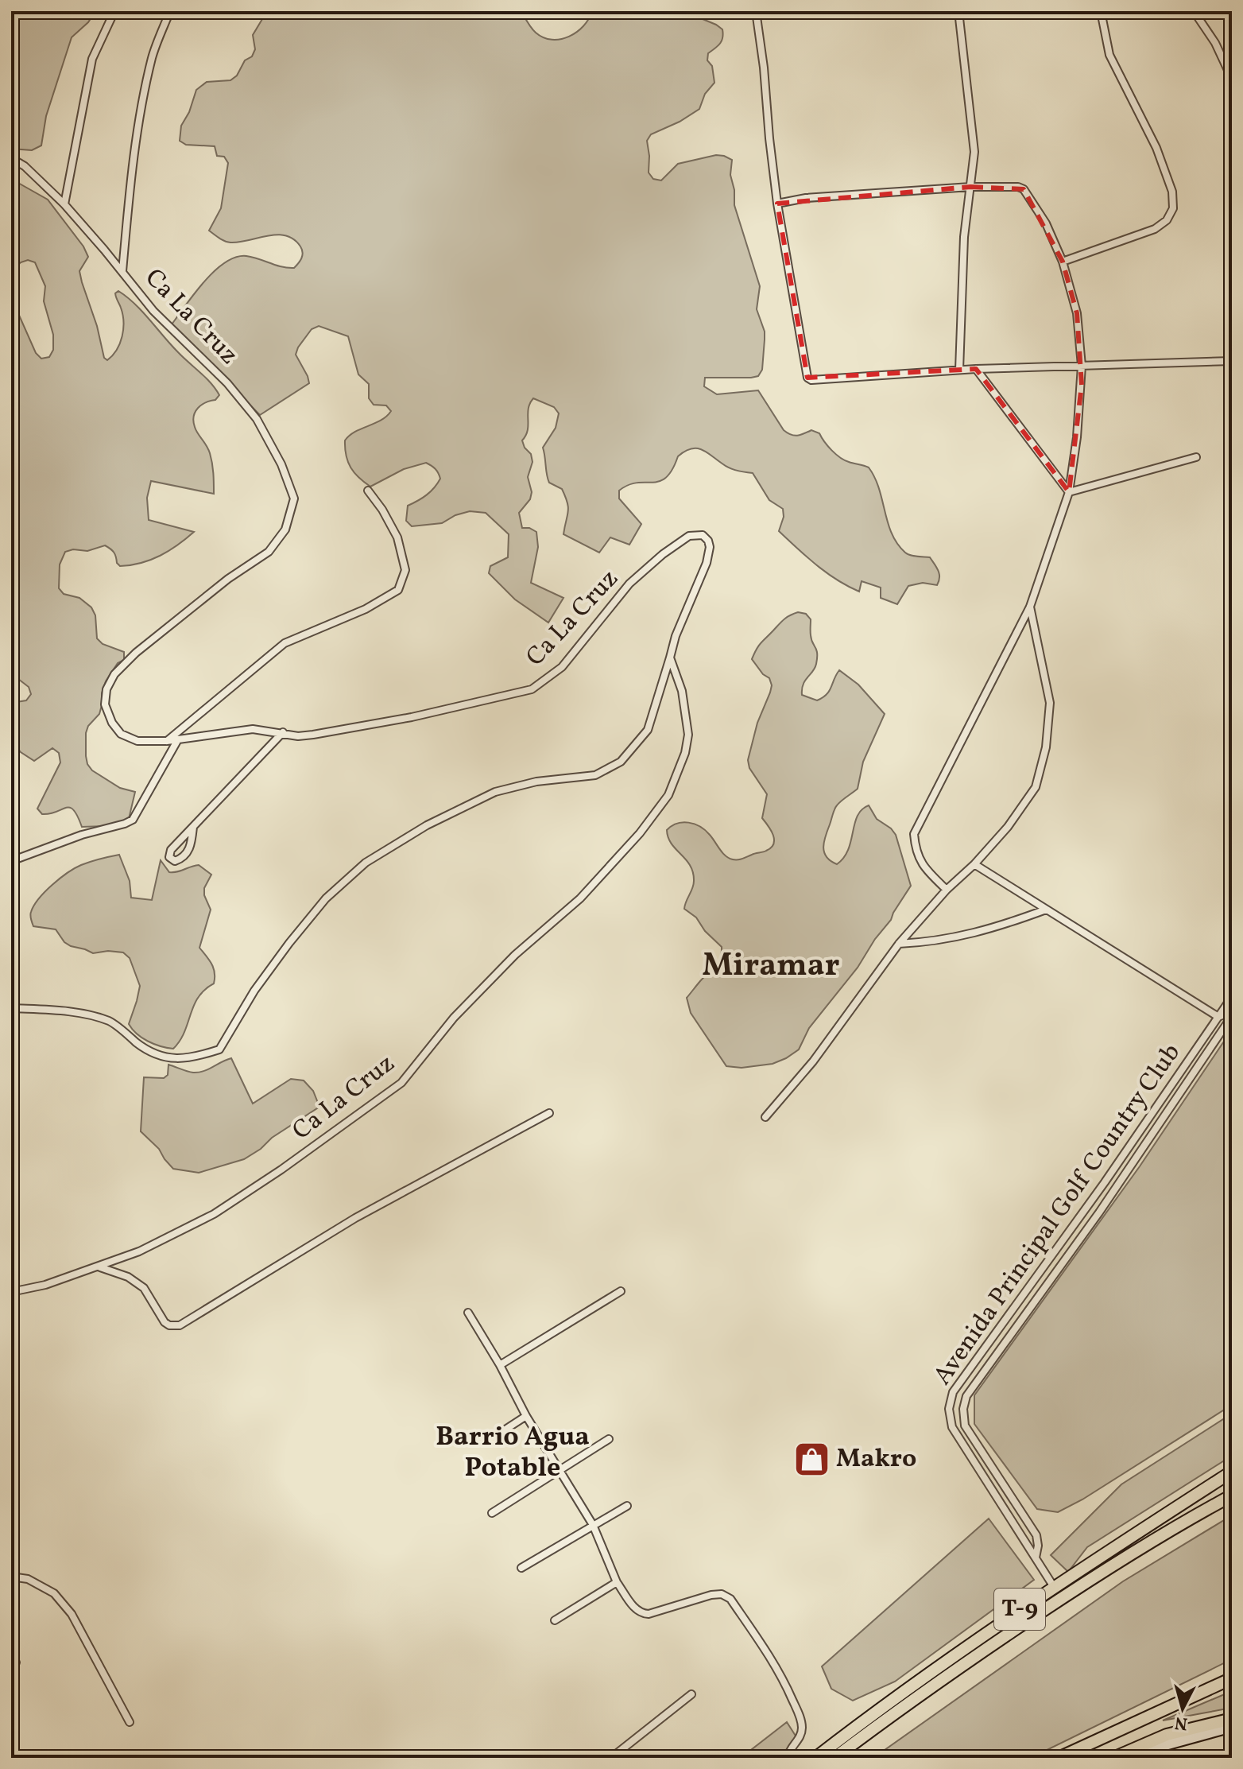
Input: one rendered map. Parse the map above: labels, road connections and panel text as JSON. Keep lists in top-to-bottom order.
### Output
{
  "streets": {
    "highway": ["T-9"],
    "street": ["Ca La Cruz", "Avenida Principal Golf Country Club"]
  },
  "districts": ["Miramar", "Barrio Agua Potable"],
  "places": {
    "shop": ["Makro"]
  },
  "north": "bottom"
}
